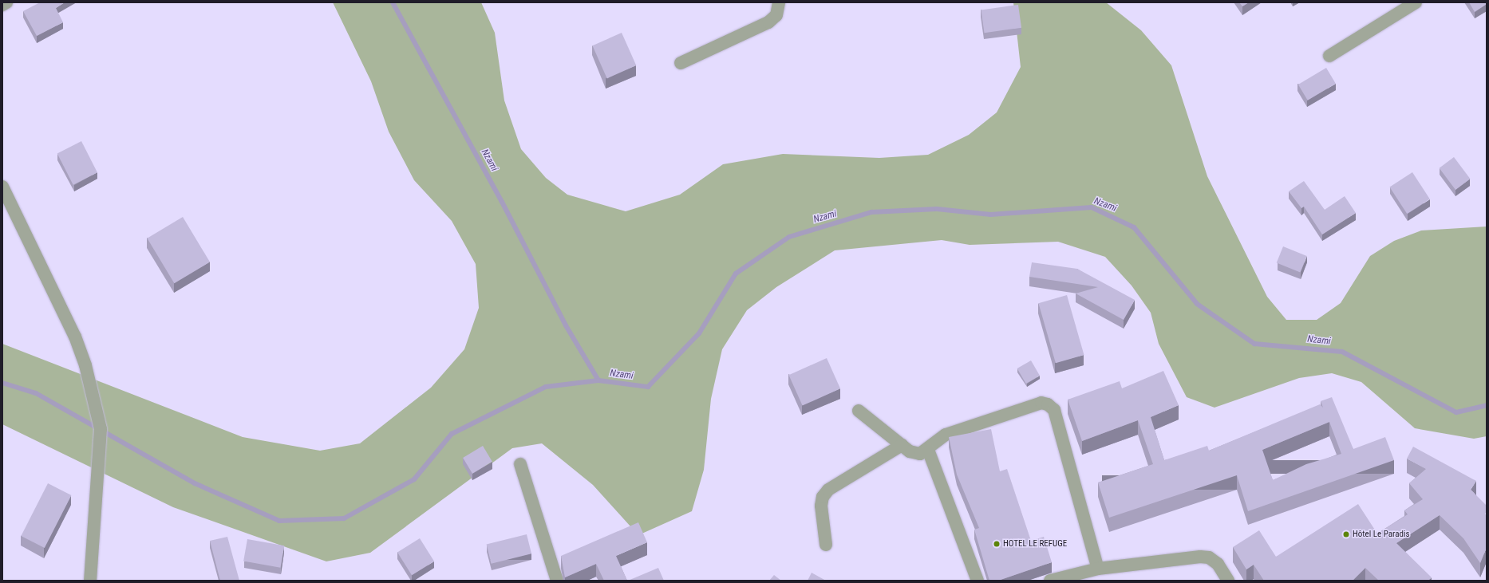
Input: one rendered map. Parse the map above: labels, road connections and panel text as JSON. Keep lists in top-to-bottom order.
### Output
{
  "water": ["Nzami"],
  "places": ["Hôtel Le Paradis", "HOTEL LE REFUGE"]
}
